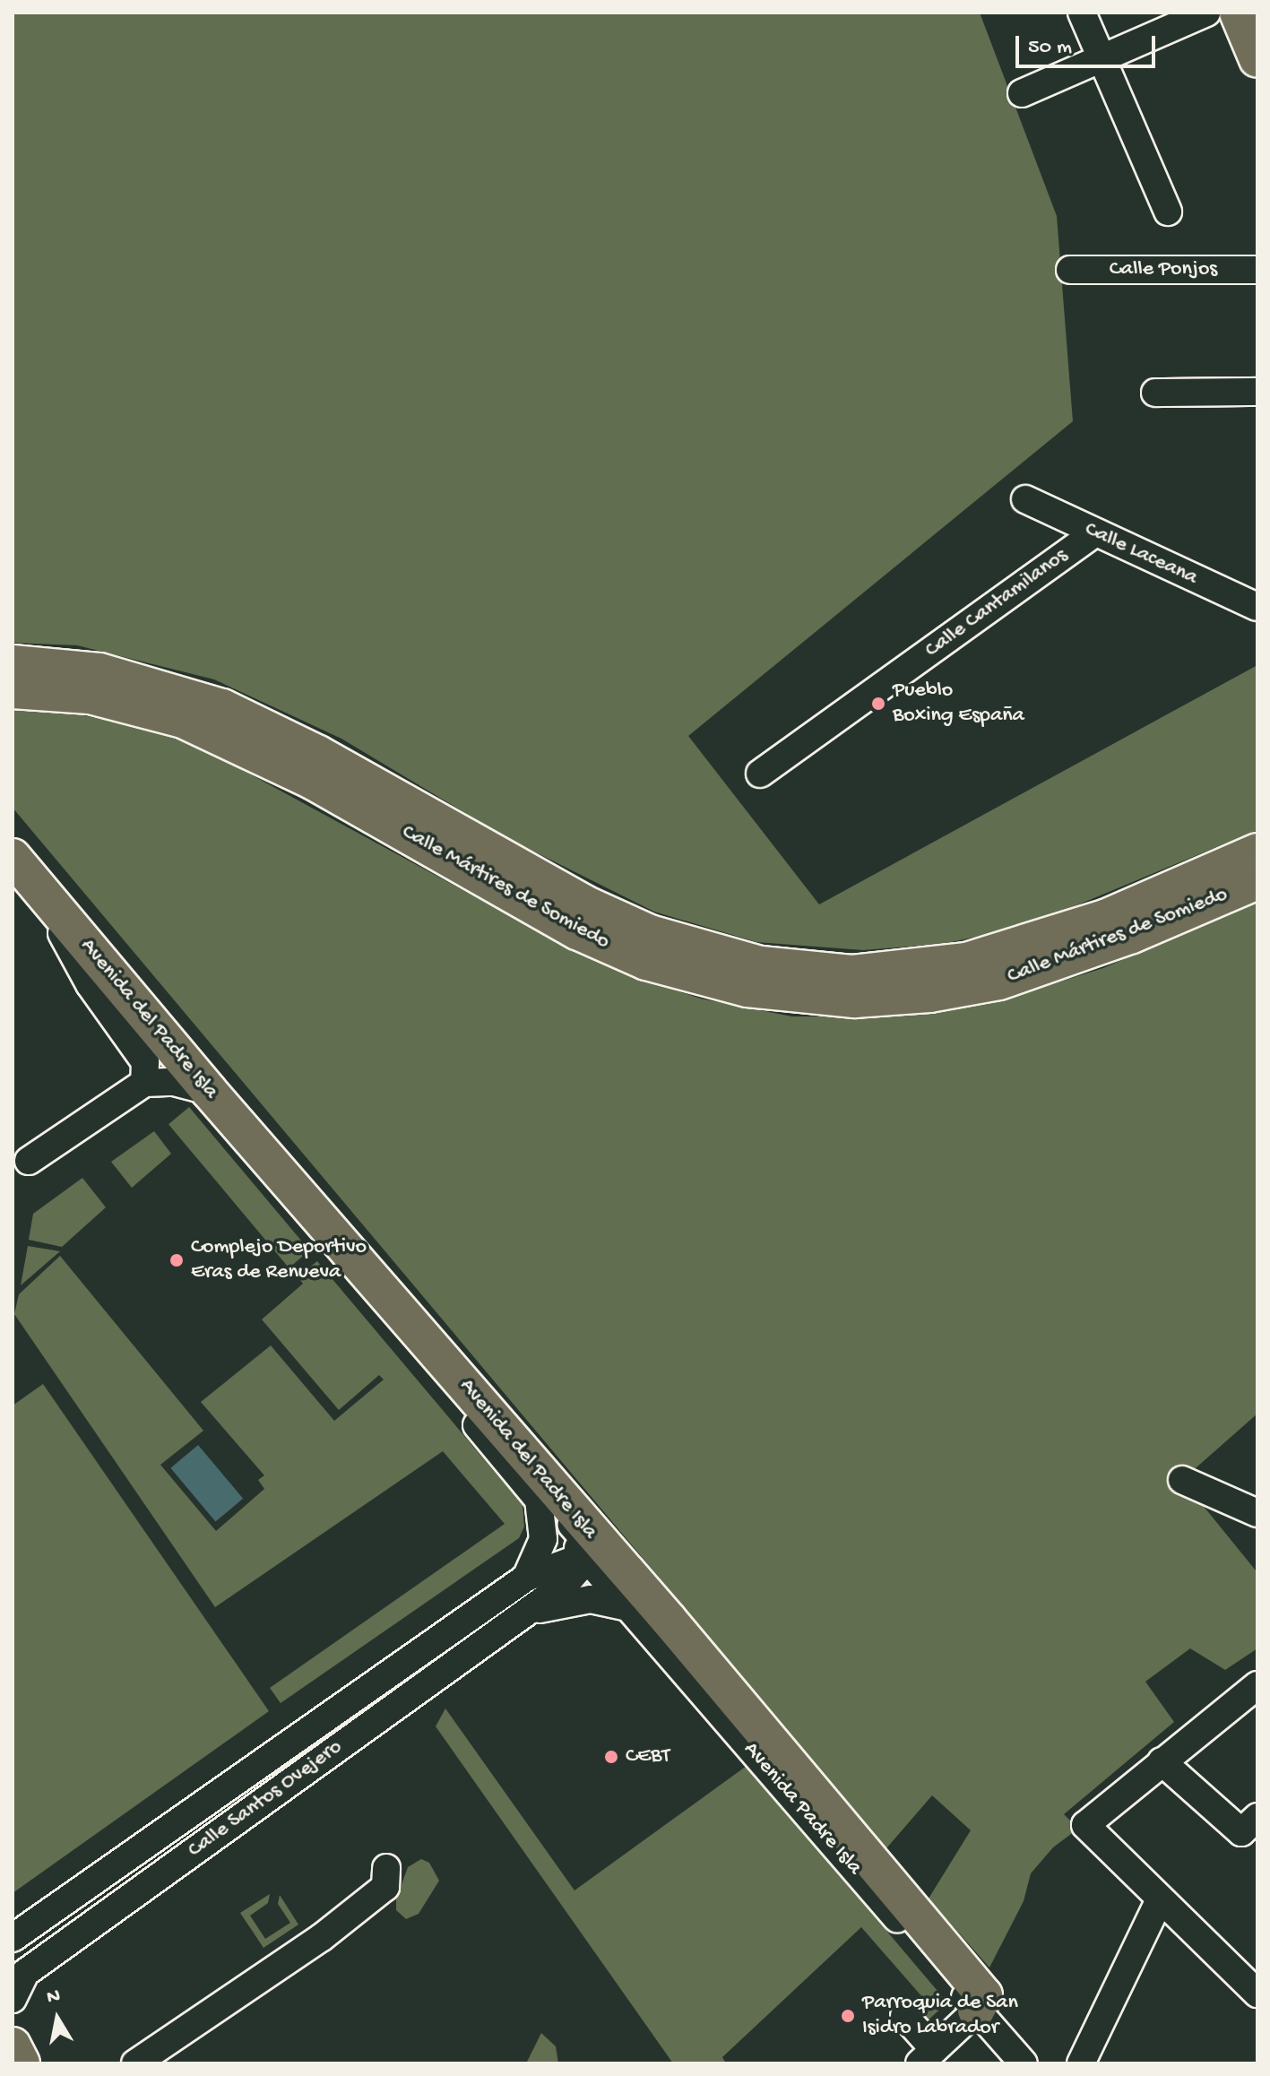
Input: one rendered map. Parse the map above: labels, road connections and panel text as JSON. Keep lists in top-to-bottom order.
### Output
{
  "streets": {
    "main road": ["Calle Mártires de Somiedo", "Avenida del Padre Isla"],
    "street": [
      "Calle Ponjos",
      "Calle Laceana",
      "Calle Cantamilanos",
      "Calle Santos Ovejero",
      "Avenida Padre Isla"
    ]
  },
  "crossings": [
    ["Calle Laceana", "Calle Cantamilanos"],
    ["Avenida del Padre Isla", "Avenida Padre Isla"],
    ["Calle Santos Ovejero", "Avenida Padre Isla"]
  ],
  "places": [
    "Pueblo Boxing España",
    "Complejo Deportivo Eras de Renueva",
    "CEBT",
    "Parroquia de San Isidro Labrador"
  ],
  "scale_bar": "50 m",
  "north": "top"
}
